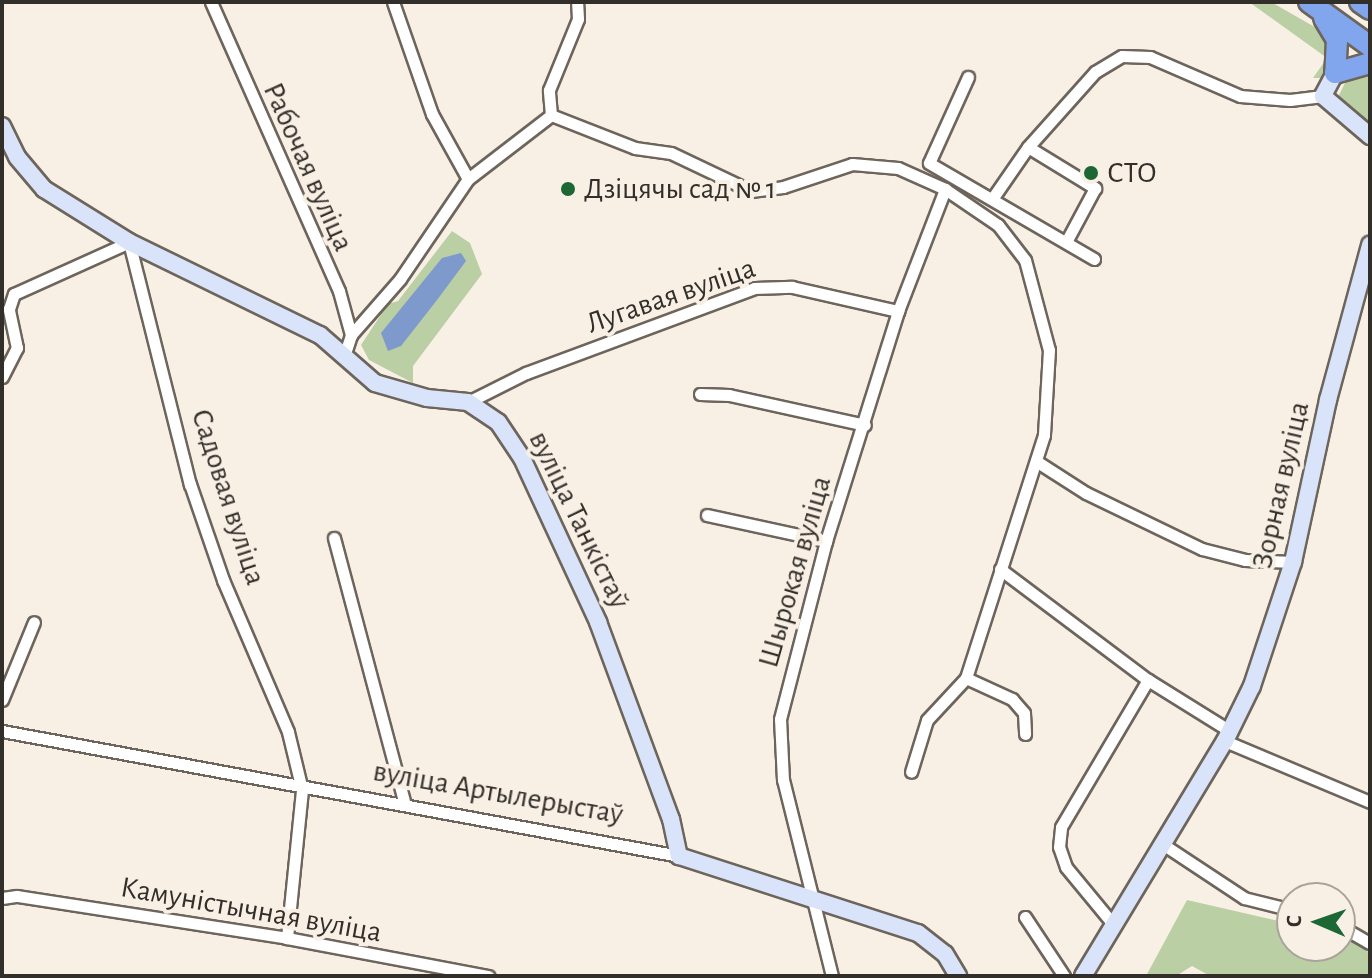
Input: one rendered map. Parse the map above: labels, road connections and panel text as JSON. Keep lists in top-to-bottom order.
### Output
{
  "streets": {
    "street": [
      "Рабочая вуліца",
      "Лугавая вуліца",
      "Зорная вуліца",
      "Садовая вуліца",
      "вуліца Танкістаў",
      "Шырокая вуліца",
      "вуліца Артылерыстаў",
      "Камуністычная вуліца"
    ]
  },
  "crossings": [
    ["Лугавая вуліца", "вуліца Танкістаў"],
    ["Лугавая вуліца", "Шырокая вуліца"],
    ["Садовая вуліца", "вуліца Танкістаў"],
    ["Садовая вуліца", "вуліца Артылерыстаў"],
    ["Садовая вуліца", "Камуністычная вуліца"],
    ["вуліца Танкістаў", "вуліца Артылерыстаў"],
    ["Шырокая вуліца", "вуліца Артылерыстаў"]
  ],
  "places": ["СТО", "Дзіцячы сад № 1"],
  "north": "left"
}
